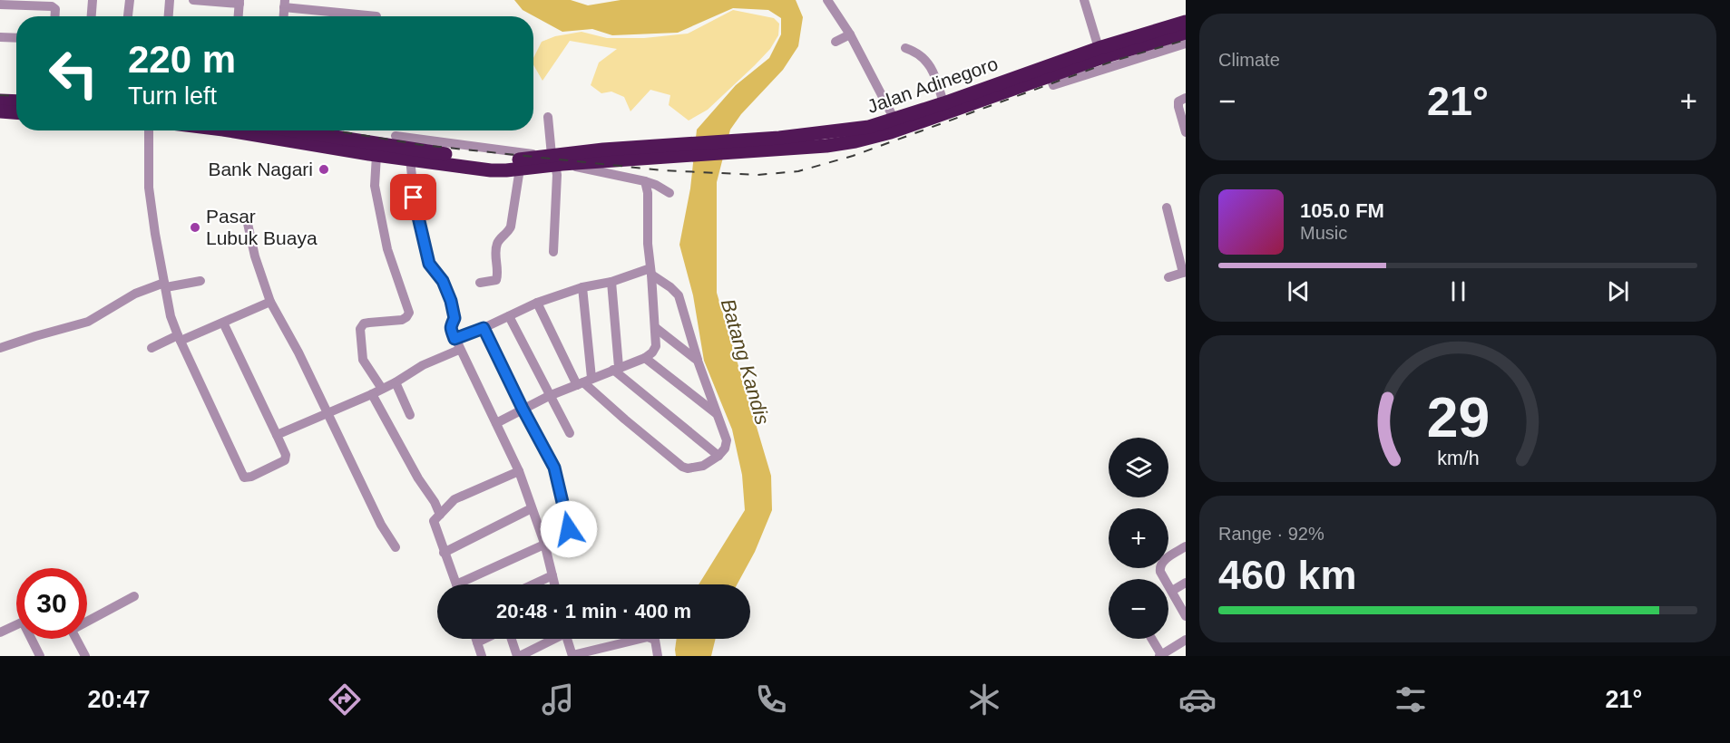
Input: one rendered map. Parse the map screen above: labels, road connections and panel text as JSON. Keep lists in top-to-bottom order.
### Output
{
  "streets": {
    "highway": ["Jalan Adinegoro"]
  },
  "water": ["Batang Kandis"],
  "places": ["Bank Nagari", "Pasar Lubuk Buaya"],
  "page": {
    "tile": [
      "Climate",
      ["Range · 92%", "460 km"]
    ],
    "turn": ["220 m", "Turn left"],
    "heat": ["−", "21°", "+"],
    "song": ["105.0 FM", "Music"],
    "map_buttons": ["+", "−"],
    "limit": "30",
    "trip": "20:48 · 1 min · 400 m",
    "tabs": ["20:47", "21°"],
    "gauge": ["29", "km/h"]
  }
}
